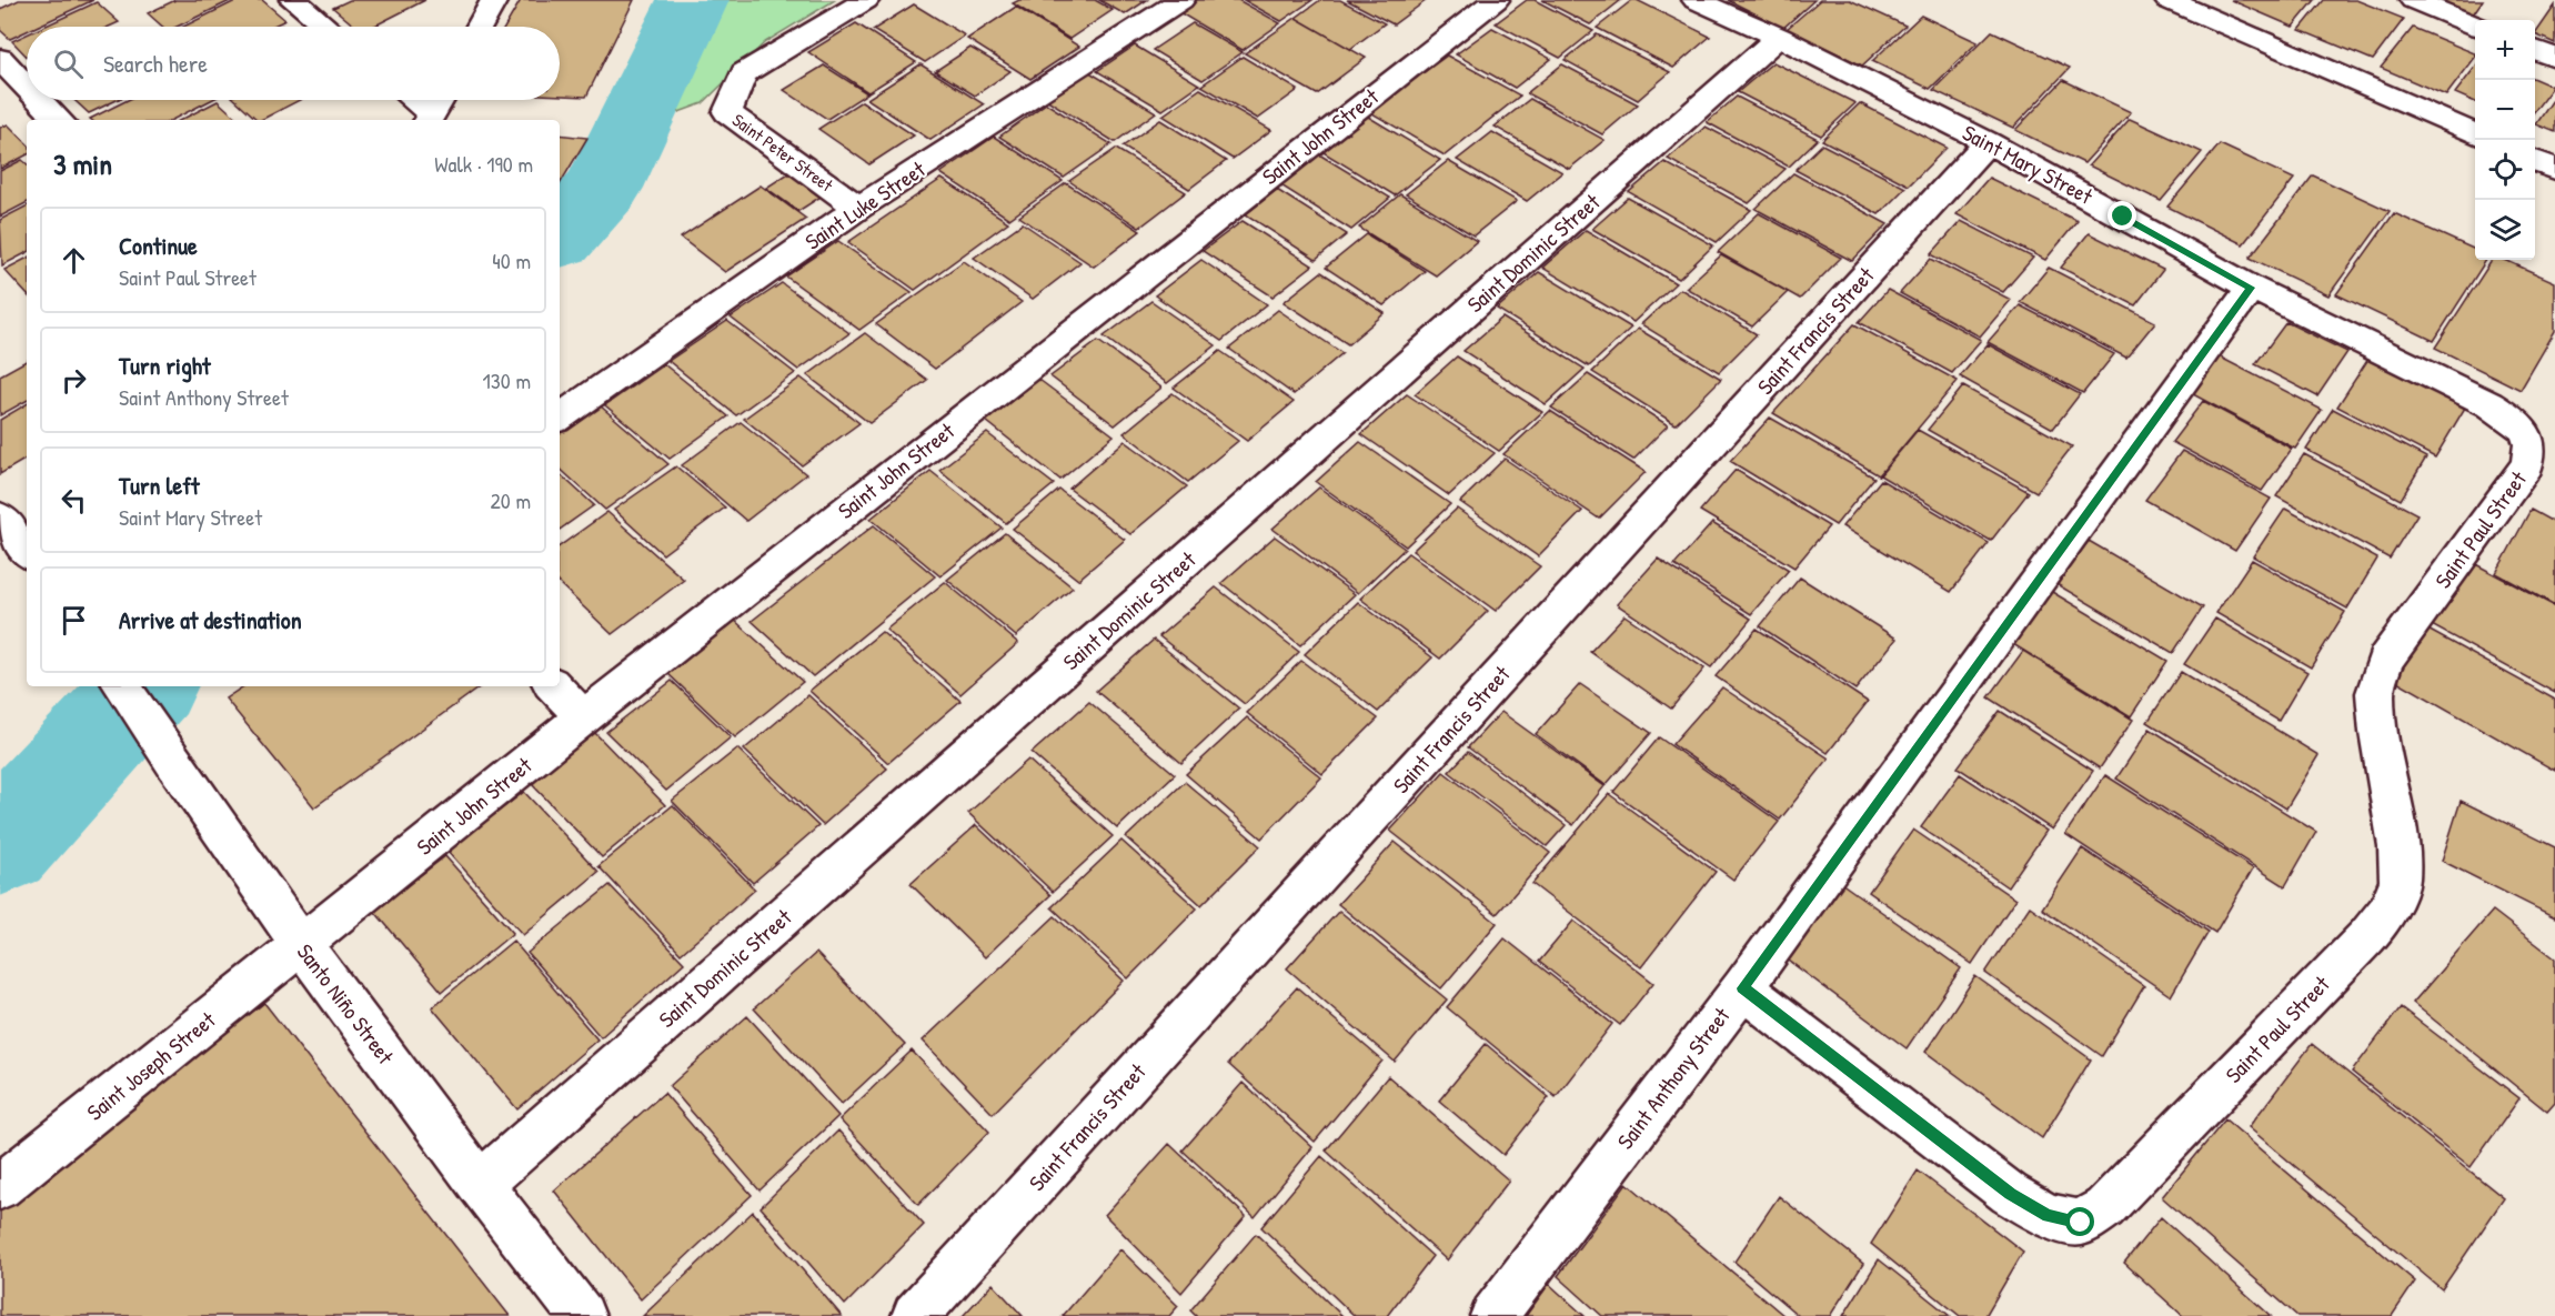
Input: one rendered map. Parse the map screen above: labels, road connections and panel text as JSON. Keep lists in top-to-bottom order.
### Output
{
  "streets": {
    "street": [
      "Saint John Street",
      "Saint Peter Street",
      "Saint Mary Street",
      "Saint Luke Street",
      "Saint Dominic Street",
      "Saint Francis Street",
      "Saint Paul Street",
      "Santo Niño Street",
      "Saint Joseph Street",
      "Saint Anthony Street"
    ]
  },
  "crossings": [
    ["Saint John Street", "Santo Niño Street"],
    ["Saint John Street", "Saint Joseph Street"],
    ["Saint Peter Street", "Saint Luke Street"],
    ["Saint Mary Street", "Saint Dominic Street"],
    ["Saint Mary Street", "Saint Francis Street"],
    ["Saint Mary Street", "Saint Paul Street"],
    ["Saint Mary Street", "Saint Anthony Street"],
    ["Saint Dominic Street", "Santo Niño Street"],
    ["Saint Paul Street", "Saint Anthony Street"],
    ["Santo Niño Street", "Saint Joseph Street"]
  ],
  "page": {
    "map_buttons": ["+", "−"],
    "search": "Search here",
    "heading": ["3 min", "Walk · 190 m"],
    "list": [
      ["Continue", "Saint Paul Street", "40 m"],
      ["Turn right", "Saint Anthony Street", "130 m"],
      ["Turn left", "Saint Mary Street", "20 m"],
      "Arrive at destination"
    ]
  }
}
